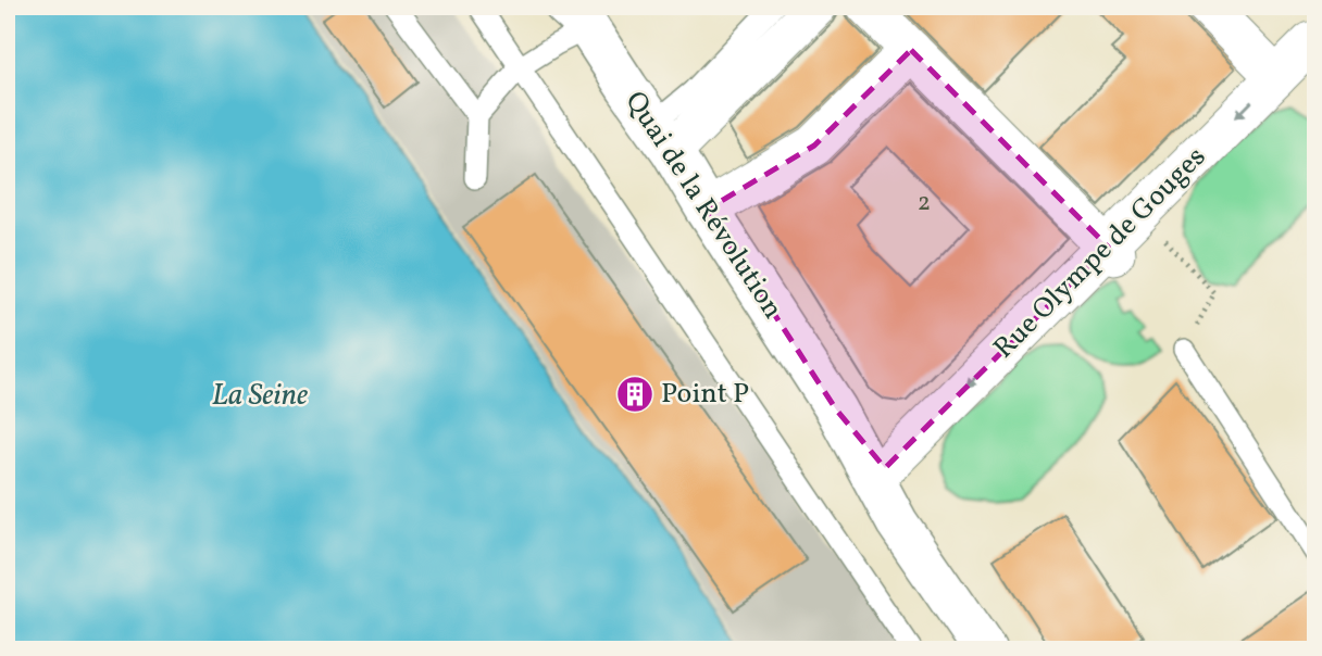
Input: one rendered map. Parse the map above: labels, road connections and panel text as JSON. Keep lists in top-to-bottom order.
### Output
{
  "streets": {
    "main road": ["Quai de la Révolution"],
    "street": ["Rue Olympe de Gouges"]
  },
  "crossings": [
    ["Quai de la Révolution", "Rue Olympe de Gouges"]
  ],
  "water": ["La Seine"],
  "places": {
    "building": ["Point P"]
  },
  "house_numbers": ["2"]
}
